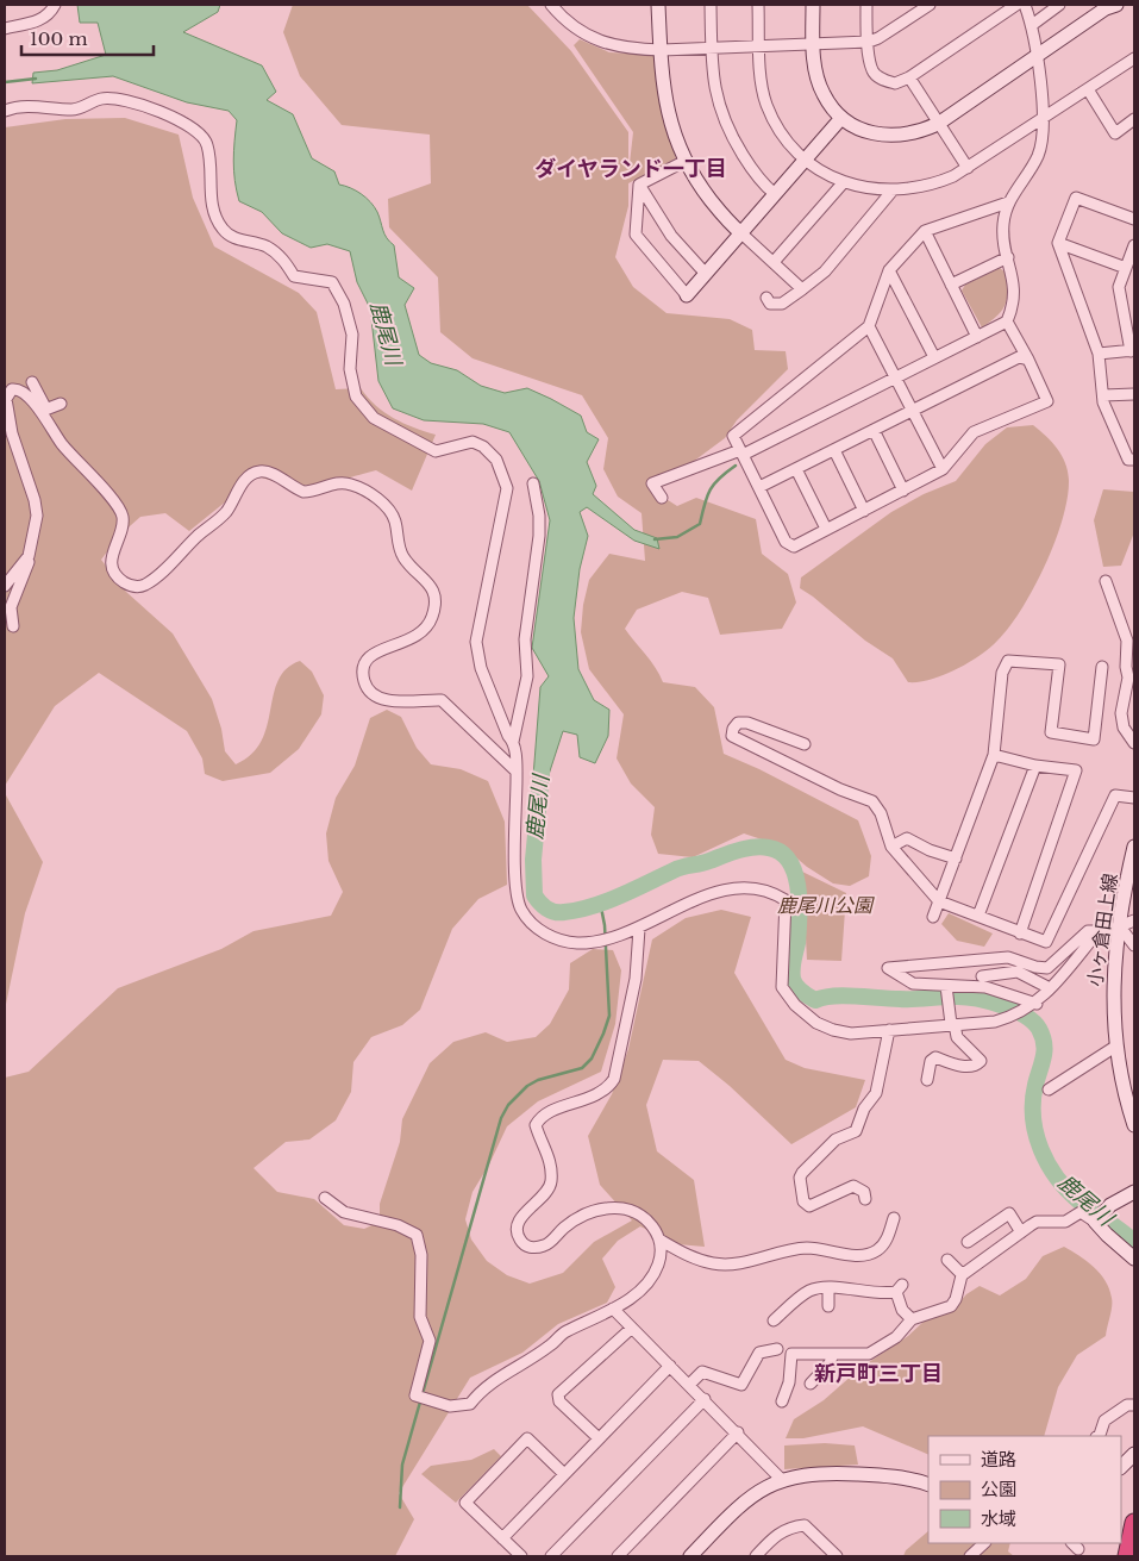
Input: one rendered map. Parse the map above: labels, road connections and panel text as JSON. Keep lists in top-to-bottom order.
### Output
{
  "streets": {
    "street": ["小ヶ倉田上線"]
  },
  "districts": ["ダイヤランド一丁目", "新戸町三丁目"],
  "water": ["鹿尾川"],
  "parks": ["鹿尾川公園"],
  "legend": ["道路", "公園", "水域"],
  "scale_bar": "100 m"
}
